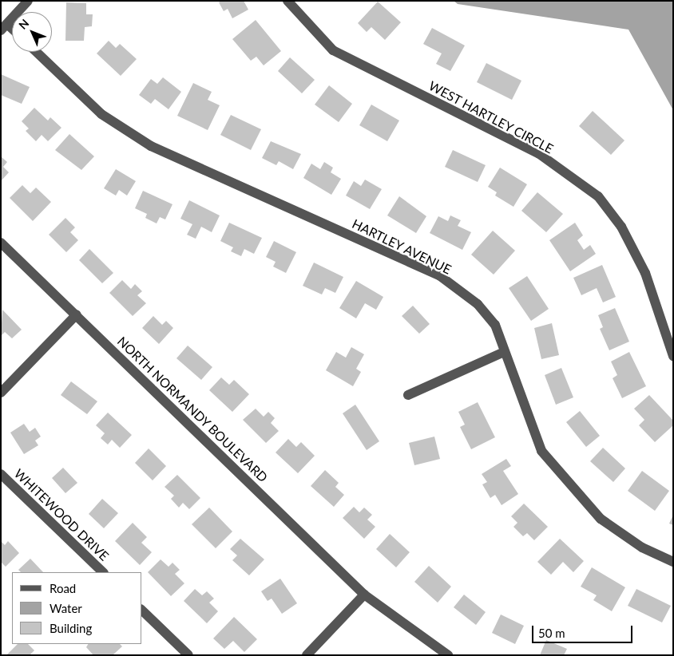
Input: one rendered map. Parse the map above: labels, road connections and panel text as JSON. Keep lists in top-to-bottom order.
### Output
{
  "streets": {
    "street": [
      "WEST HARTLEY CIRCLE",
      "HARTLEY AVENUE",
      "NORTH NORMANDY BOULEVARD",
      "WHITEWOOD DRIVE"
    ]
  },
  "legend": ["Road", "Water", "Building"],
  "scale_bar": "50 m",
  "north": "top left"
}
